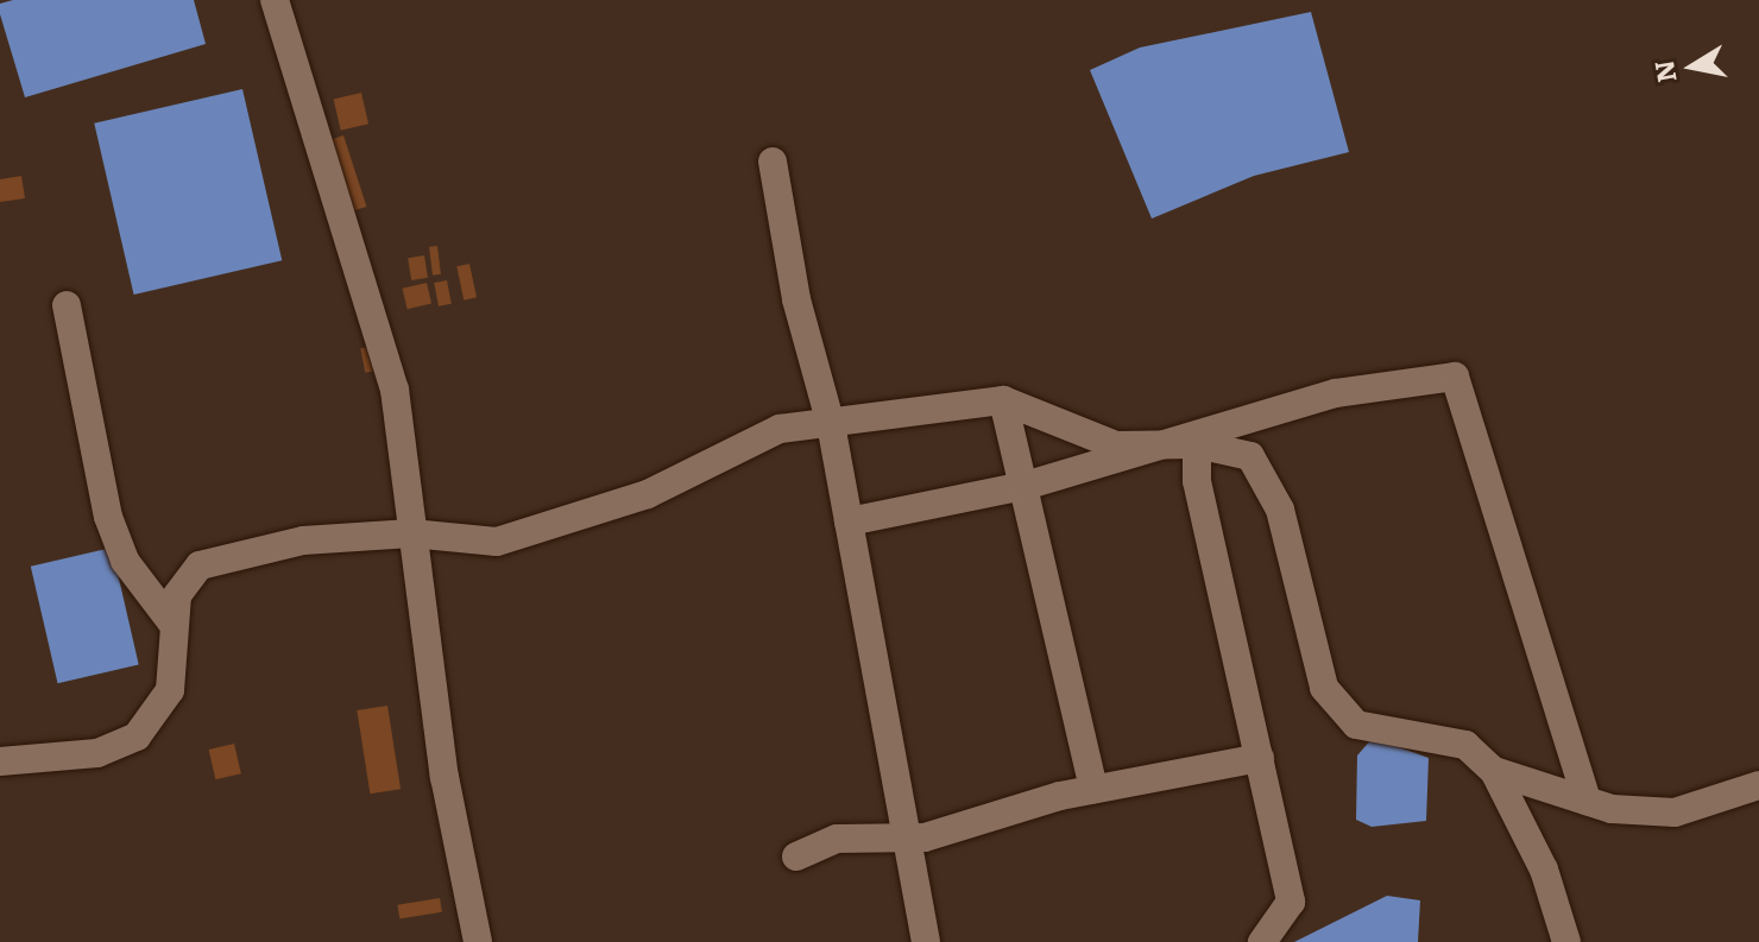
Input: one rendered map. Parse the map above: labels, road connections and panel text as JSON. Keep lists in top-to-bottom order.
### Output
{
  "north": "left"
}
